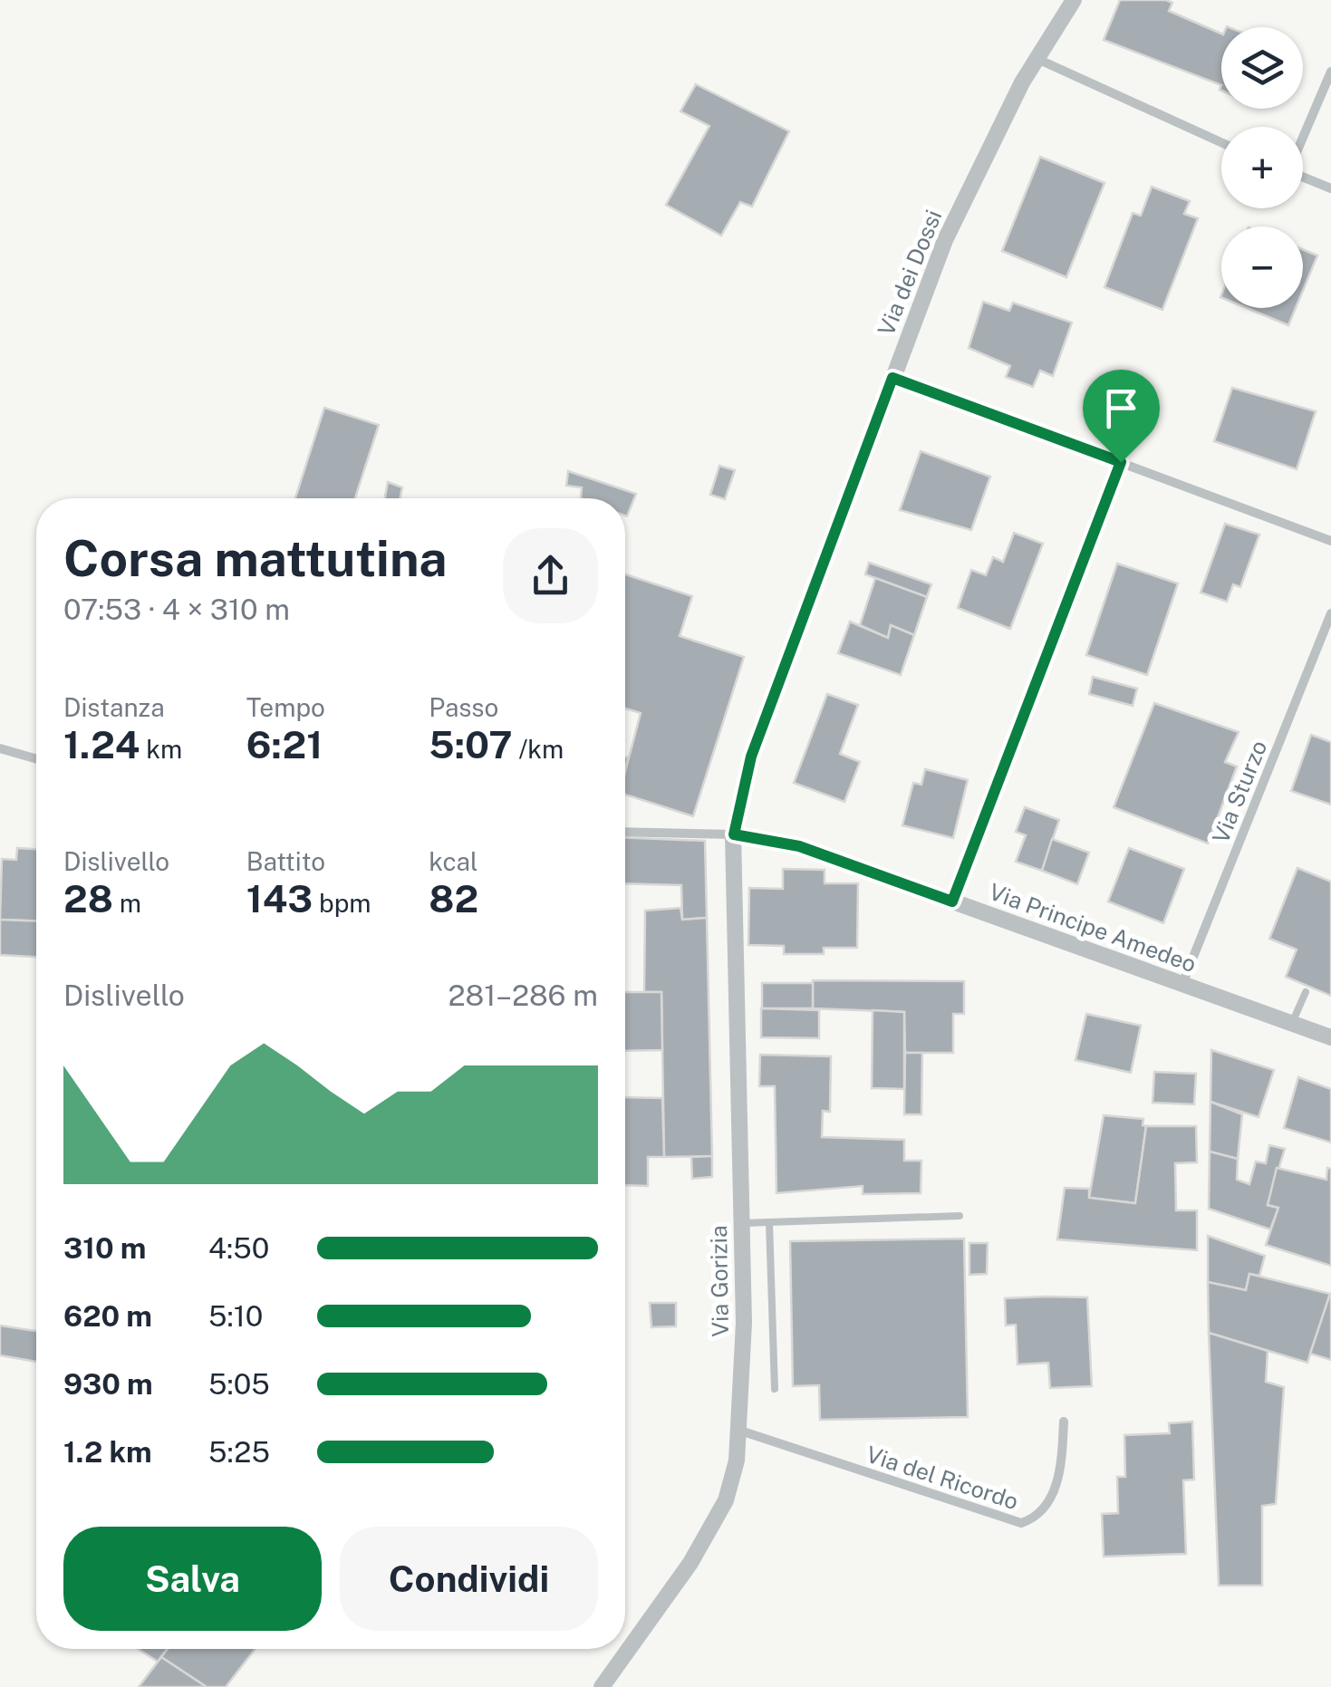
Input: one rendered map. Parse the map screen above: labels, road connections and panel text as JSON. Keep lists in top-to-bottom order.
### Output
{
  "streets": {
    "street": [
      "Via dei Dossi",
      "Via Sturzo",
      "Via Principe Amedeo",
      "Via Gorizia",
      "Via del Ricordo"
    ]
  },
  "crossings": [
    ["Via dei Dossi", "Via Principe Amedeo"],
    ["Via dei Dossi", "Via Gorizia"],
    ["Via Sturzo", "Via Principe Amedeo"],
    ["Via Principe Amedeo", "Via Gorizia"],
    ["Via Gorizia", "Via del Ricordo"]
  ],
  "page": {
    "map_buttons": ["+", "−"],
    "heading": ["Corsa mattutina", "07:53 · 4 × 310 m"],
    "stats": [
      ["Distanza", "1.24 km"],
      ["Tempo", "6:21"],
      ["Passo", "5:07 /km"],
      ["Dislivello", "28 m"],
      ["Battito", "143 bpm"],
      ["kcal", "82"]
    ],
    "chart": ["Dislivello", "281–286 m"],
    "list": [
      {
        "name": "310 m",
        "note": "4:50"
      },
      {
        "name": "620 m",
        "note": "5:10"
      },
      {
        "name": "930 m",
        "note": "5:05"
      },
      {
        "name": "1.2 km",
        "note": "5:25"
      }
    ],
    "buttons": ["Salva", "Condividi"]
  }
}
